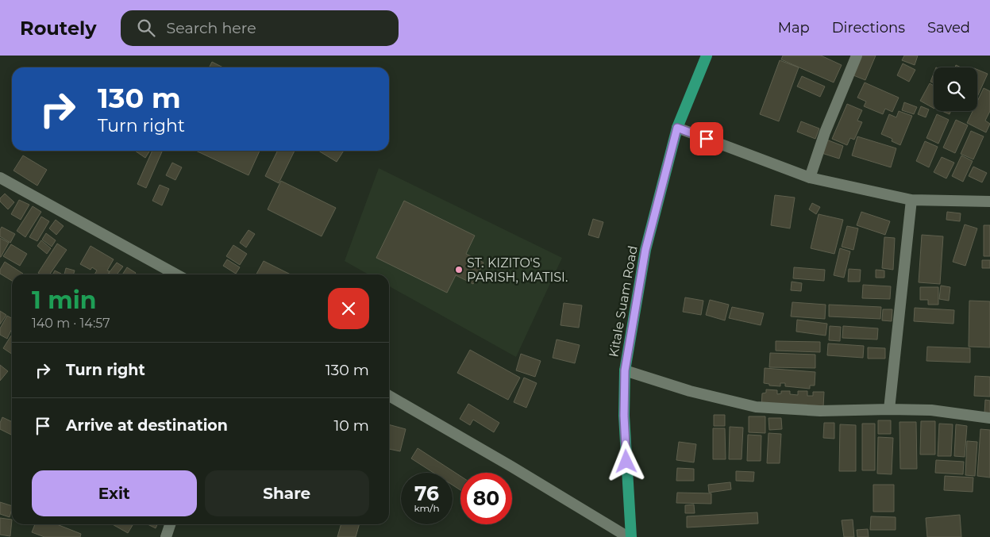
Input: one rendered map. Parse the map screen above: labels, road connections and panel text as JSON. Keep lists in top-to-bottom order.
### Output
{
  "streets": {
    "highway": ["Kitale Suam Road"]
  },
  "places": ["ST. KIZITO'S PARISH, MATISI."],
  "page": {
    "header": "Routely",
    "search": "Search here",
    "nav": ["Map", "Directions", "Saved"],
    "turn": ["130 m", "Turn right"],
    "heading": ["1 min", "140 m · 14:57"],
    "list": [
      {
        "name": "Turn right",
        "value": "130 m"
      },
      {
        "name": "Arrive at destination",
        "value": "10 m"
      }
    ],
    "buttons": ["Exit", "Share"],
    "speed": "76 km/h",
    "limit": "80"
  }
}
